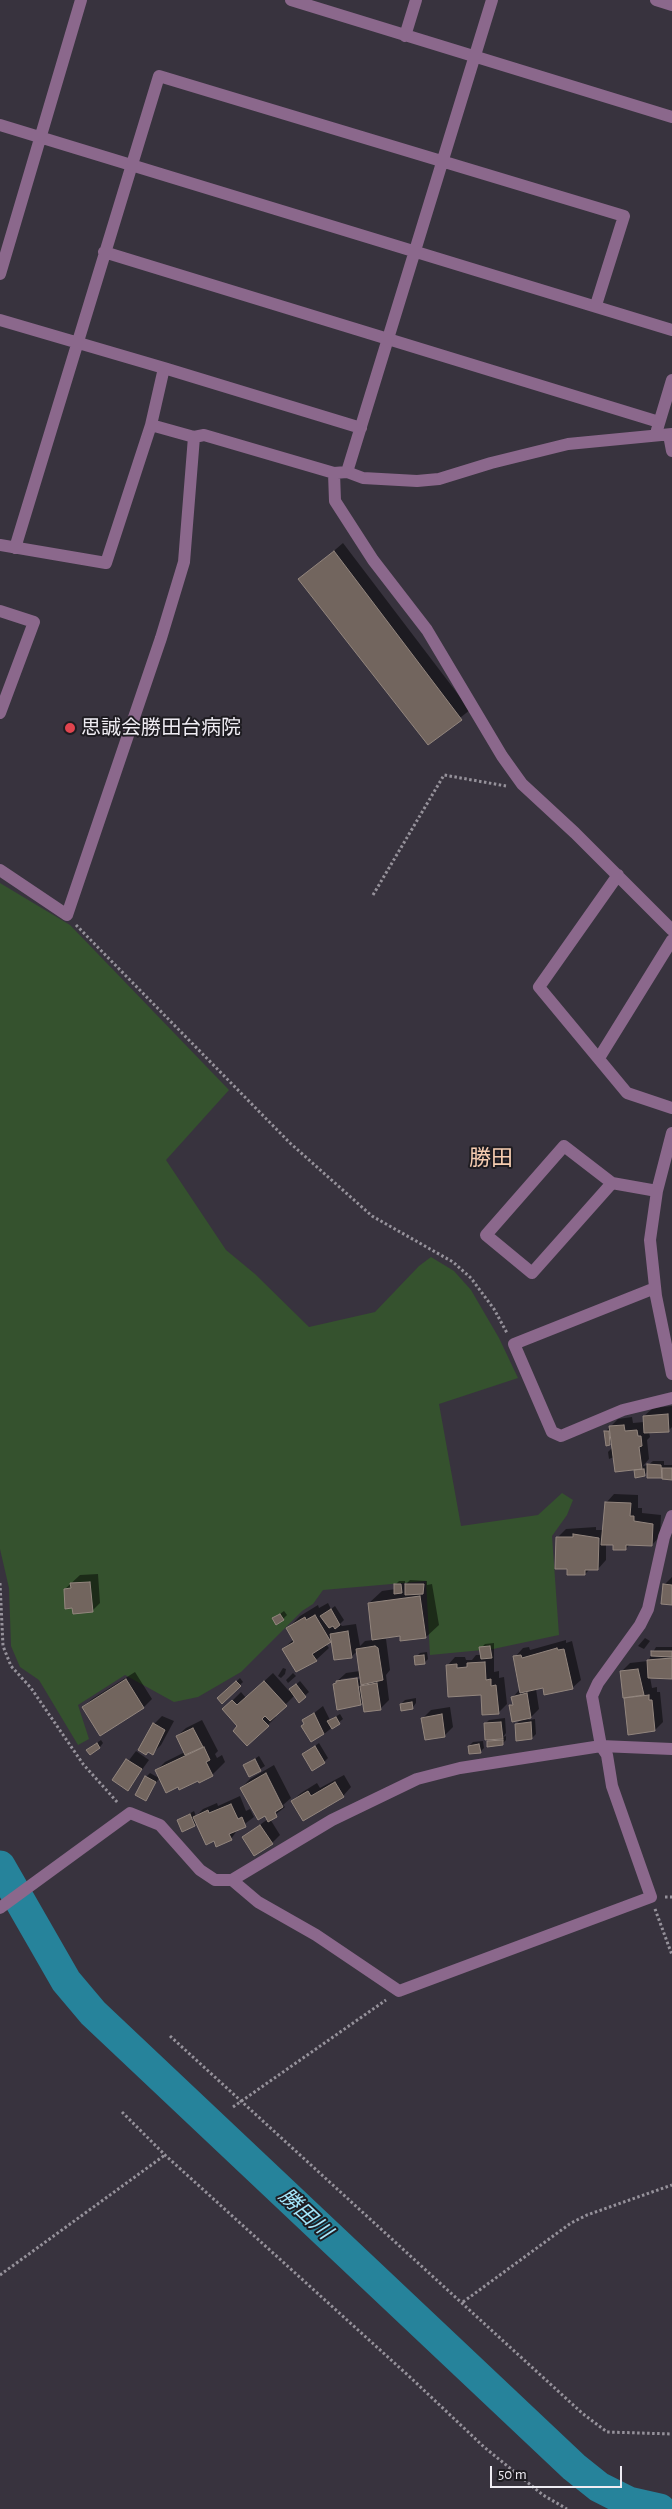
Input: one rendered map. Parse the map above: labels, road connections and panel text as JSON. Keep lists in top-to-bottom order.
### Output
{
  "districts": ["勝田"],
  "water": ["勝田川"],
  "places": ["思誠会勝田台病院"],
  "scale_bar": "50 m"
}
